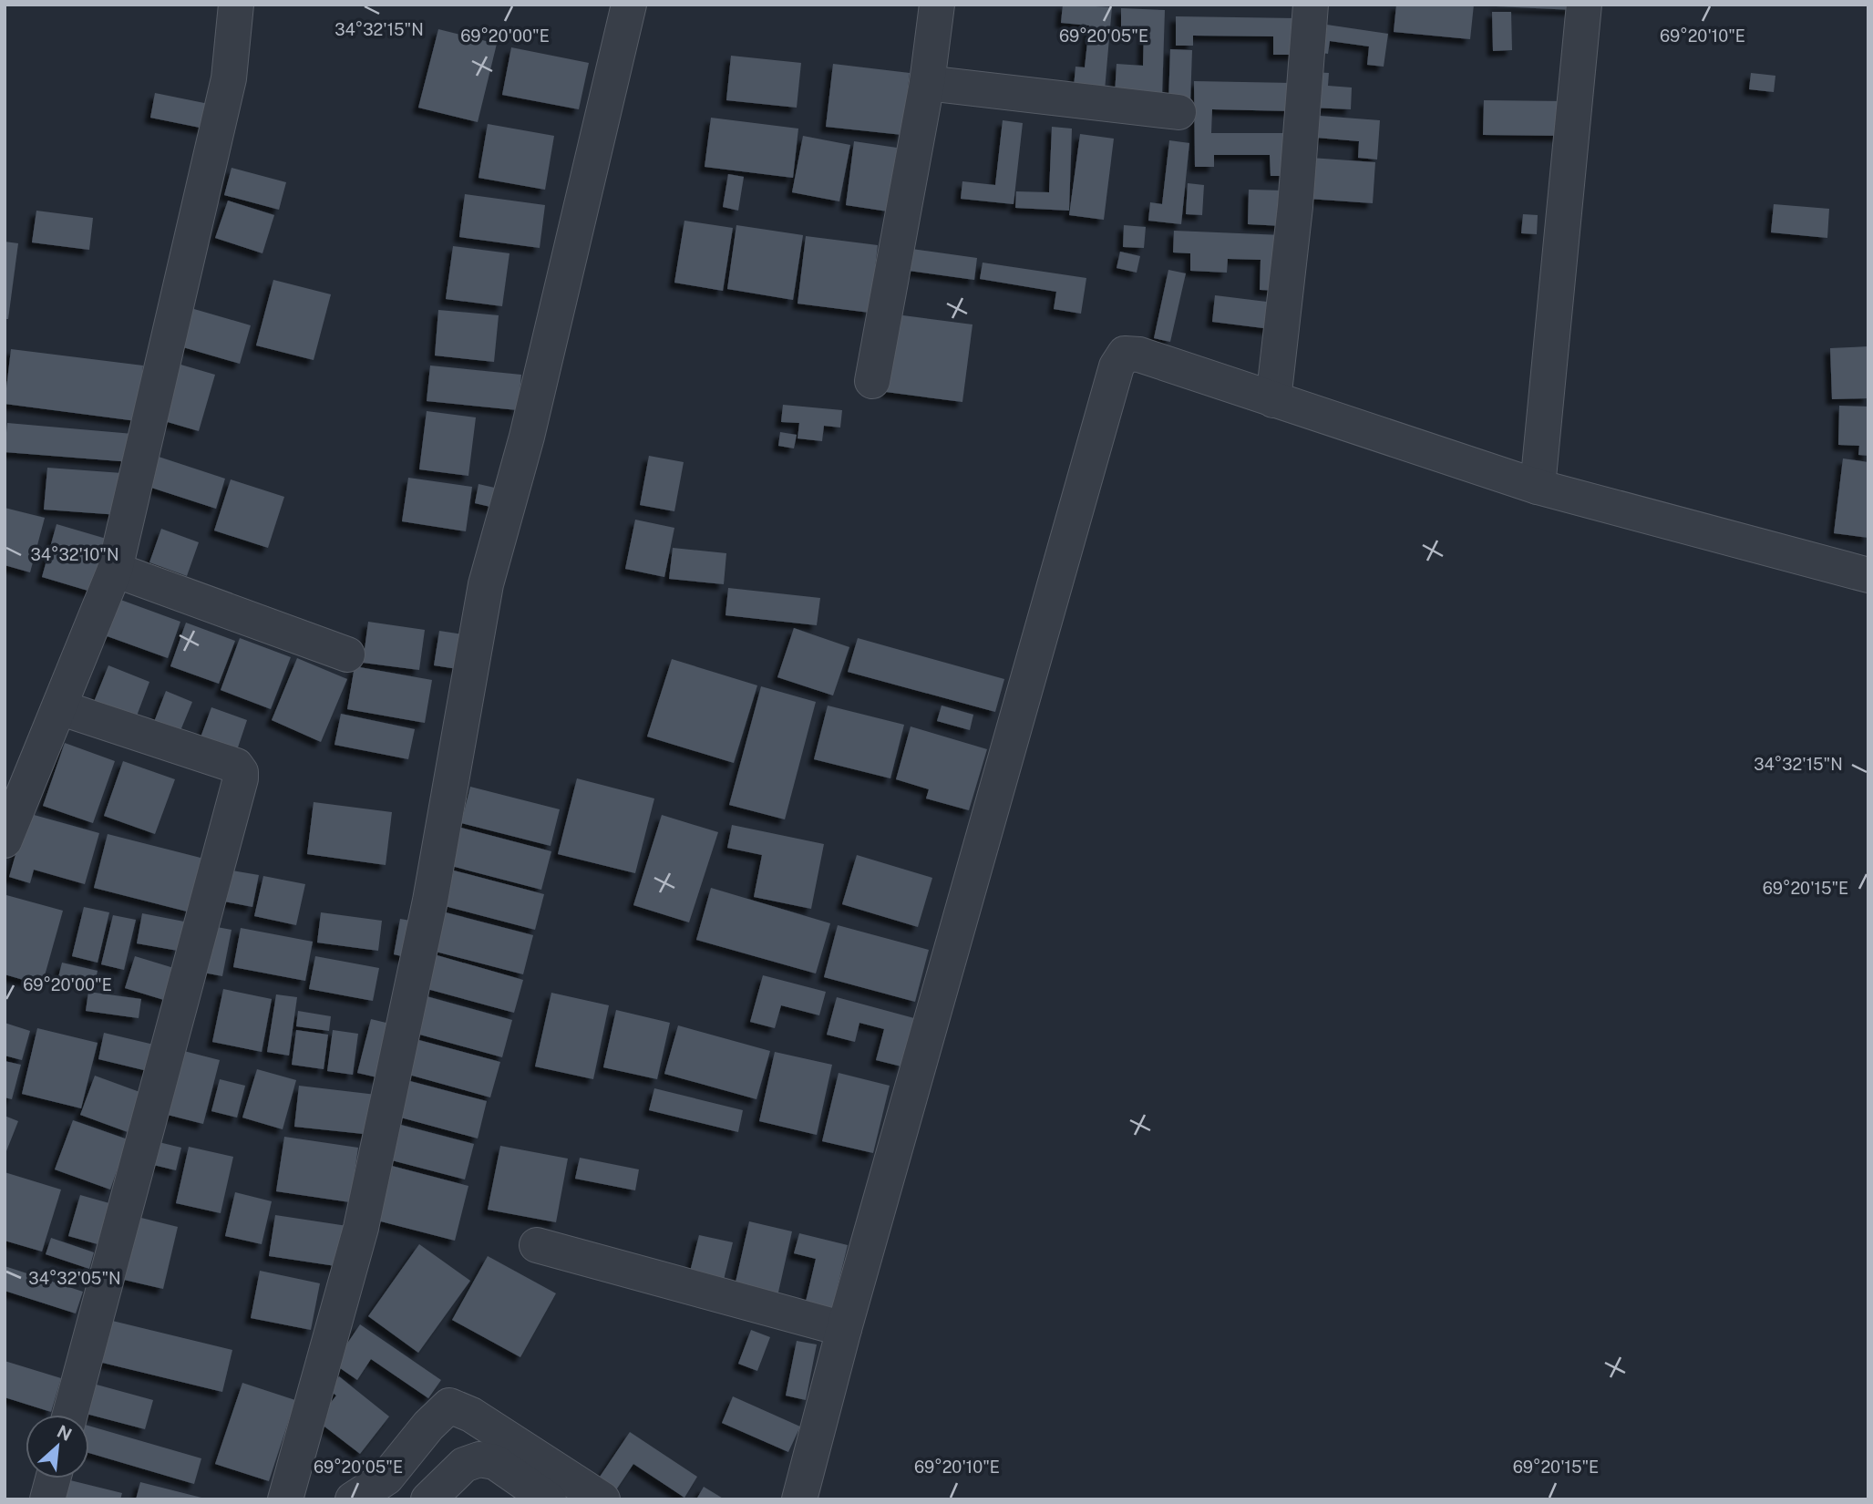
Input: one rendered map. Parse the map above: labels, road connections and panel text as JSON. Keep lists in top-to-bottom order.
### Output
{
  "north": "top right",
  "coordinates": [
    "34°32'15\"N",
    "69°20'00\"E",
    "69°20'05\"E",
    "69°20'10\"E",
    "34°32'10\"N",
    "69°20'15\"E",
    "34°32'05\"N"
  ]
}
